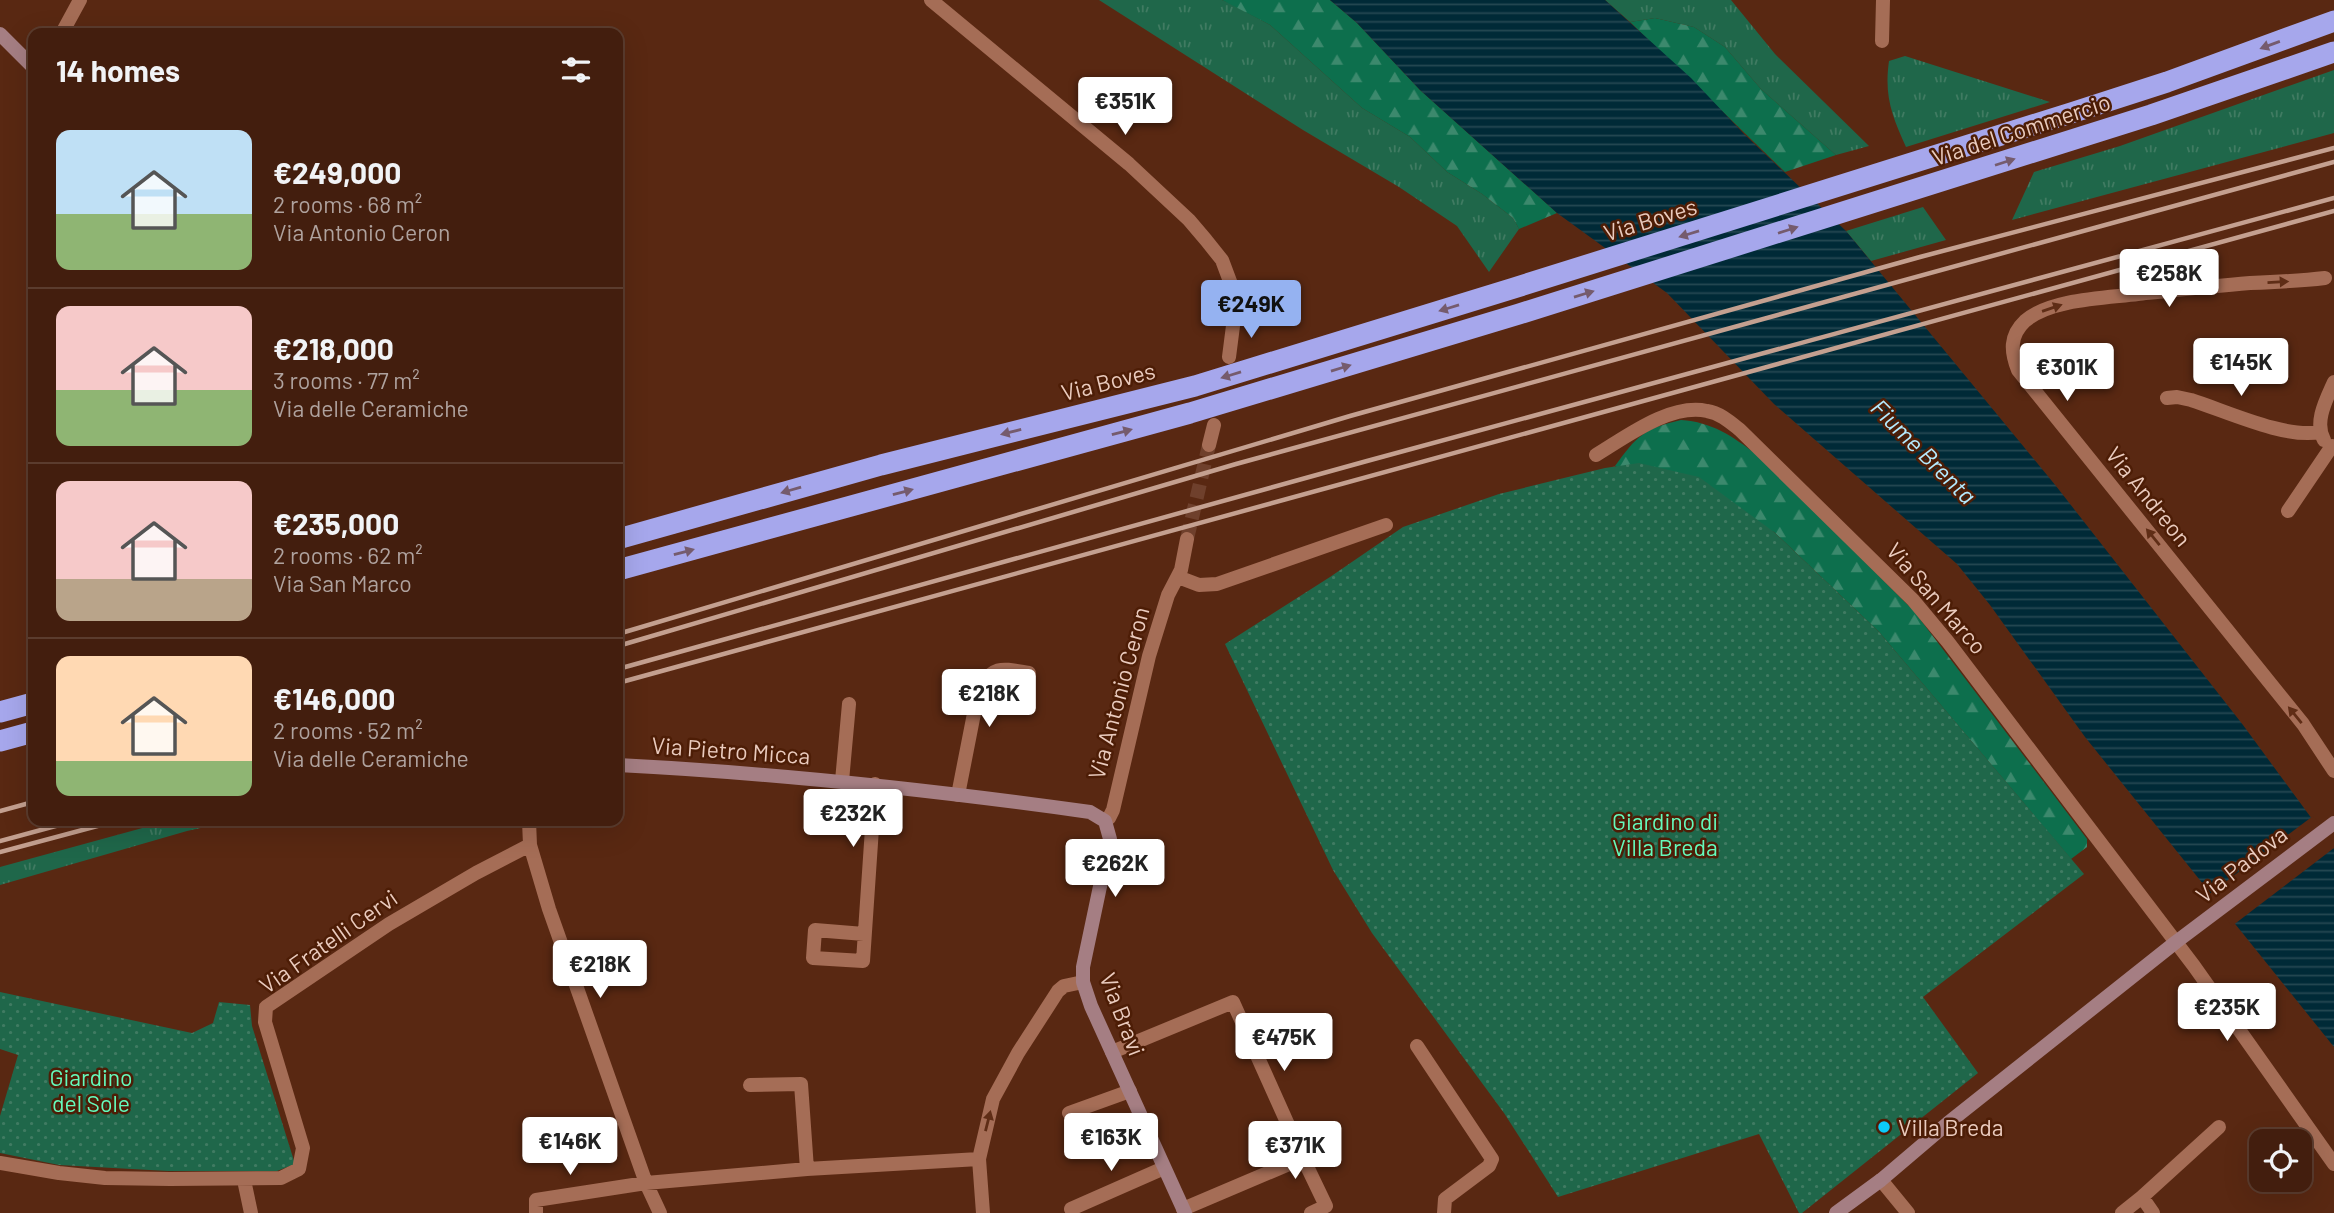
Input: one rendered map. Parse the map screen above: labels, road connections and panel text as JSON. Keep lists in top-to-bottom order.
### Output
{
  "streets": {
    "highway": ["Via del Commercio", "Via Boves"],
    "street": [
      "Via Andreon",
      "Via San Marco",
      "Via Antonio Ceron",
      "Via Pietro Micca",
      "Via Padova",
      "Via Fratelli Cervi",
      "Via Bravi"
    ]
  },
  "crossings": [
    ["Via del Commercio", "Via Boves"],
    ["Via San Marco", "Via Padova"],
    ["Via Antonio Ceron", "Via Pietro Micca"],
    ["Via Antonio Ceron", "Via Bravi"],
    ["Via Pietro Micca", "Via Bravi"]
  ],
  "one_way": ["Via Boves"],
  "water": ["Fiume Brenta"],
  "parks": ["Giardino di Villa Breda", "Giardino del Sole"],
  "places": ["Villa Breda"],
  "page": {
    "heading": "14 homes",
    "price": [
      "€351K",
      "€258K",
      "€249K",
      "€145K",
      "€301K",
      "€218K",
      "€232K",
      "€262K",
      "€218K",
      "€235K",
      "€475K",
      "€163K",
      "€146K",
      "€371K"
    ],
    "list": [
      {
        "name": "€249,000",
        "note": "2 rooms · 68 m² · Via Antonio Ceron"
      },
      {
        "name": "€218,000",
        "note": "3 rooms · 77 m² · Via delle Ceramiche"
      },
      {
        "name": "€235,000",
        "note": "2 rooms · 62 m² · Via San Marco"
      },
      {
        "name": "€146,000",
        "note": "2 rooms · 52 m² · Via delle Ceramiche"
      }
    ]
  }
}
